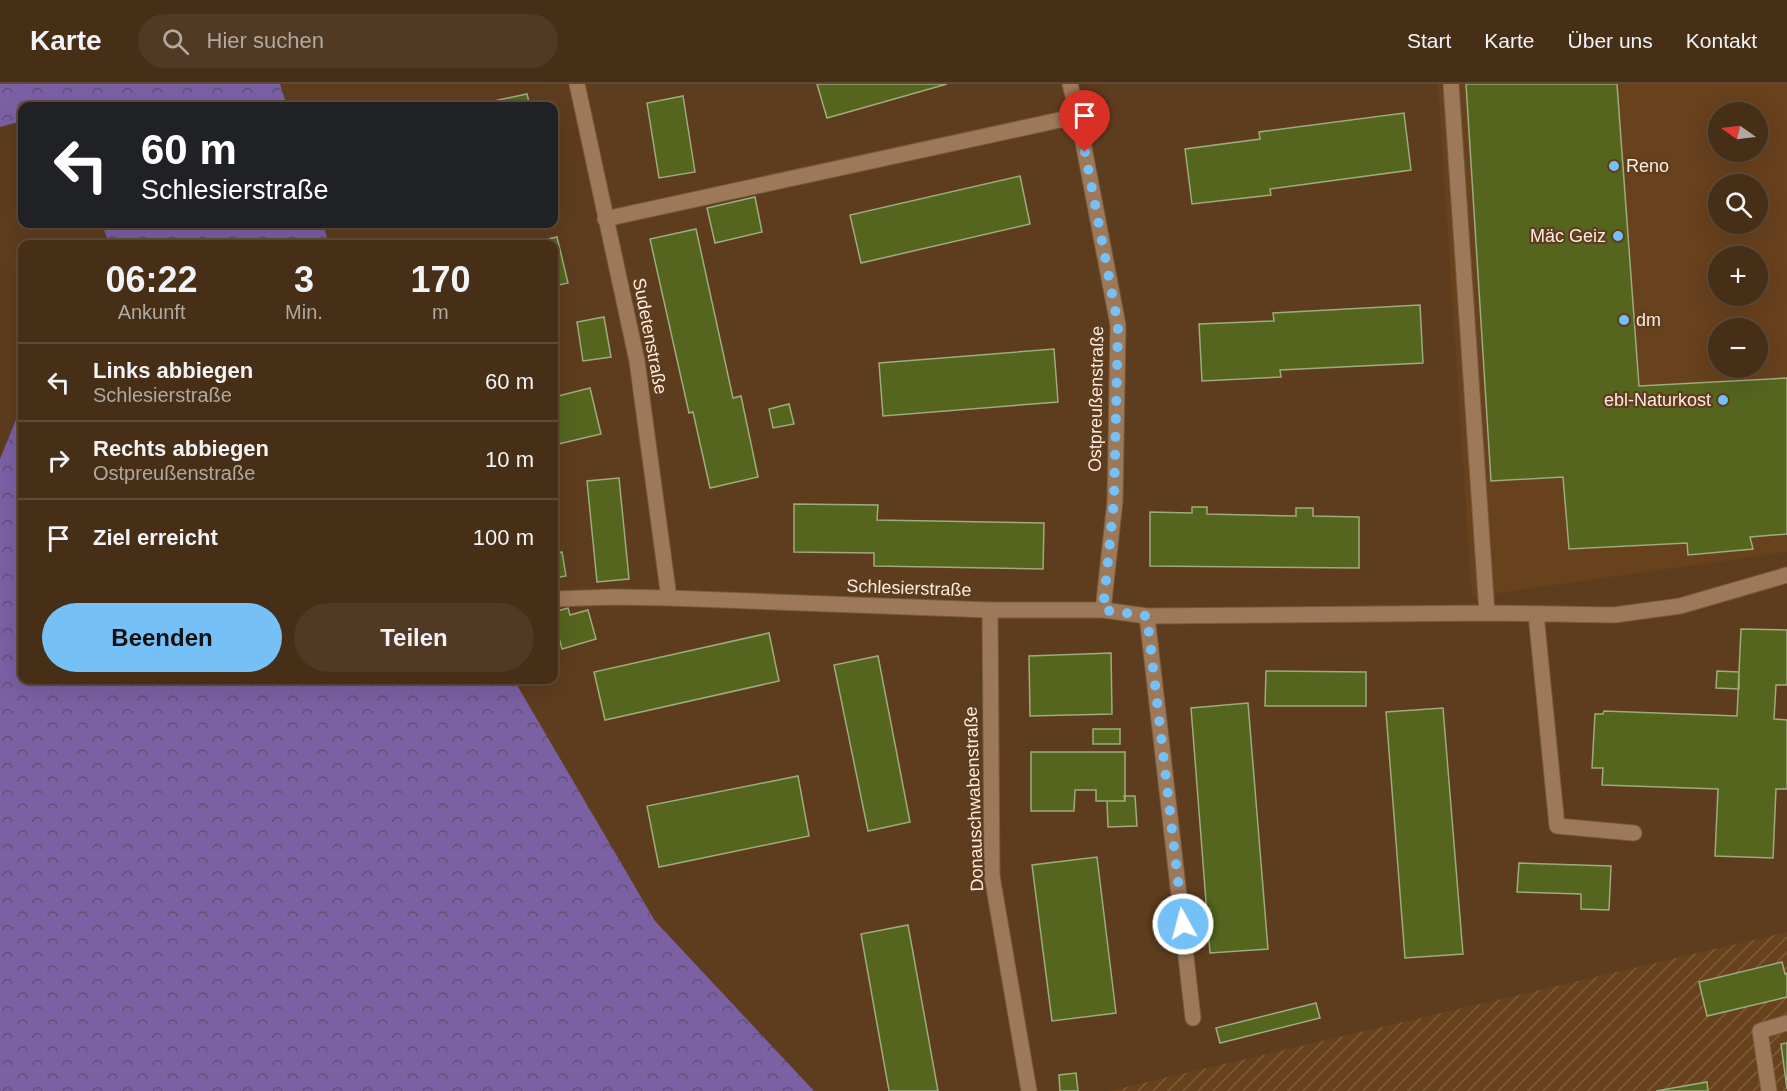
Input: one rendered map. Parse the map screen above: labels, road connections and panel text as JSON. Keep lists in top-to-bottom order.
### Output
{
  "streets": {
    "street": [
      "Sudetenstraße",
      "Ostpreußenstraße",
      "Schlesierstraße",
      "Donauschwabenstraße"
    ]
  },
  "crossings": [
    ["Sudetenstraße", "Schlesierstraße"],
    ["Ostpreußenstraße", "Schlesierstraße"],
    ["Schlesierstraße", "Donauschwabenstraße"]
  ],
  "places": [
    "Reno",
    "Mäc Geiz",
    "dm",
    "ebl-Naturkost"
  ],
  "north": "left",
  "page": {
    "header": "Karte",
    "search": "Hier suchen",
    "nav": [
      "Start",
      "Karte",
      "Über uns",
      "Kontakt"
    ],
    "map_buttons": ["+", "−"],
    "turn": ["60 m", "Schlesierstraße"],
    "eta": [
      "06:22",
      "Ankunft",
      "3",
      "Min.",
      "170",
      "m"
    ],
    "list": [
      {
        "name": "Links abbiegen",
        "note": "Schlesierstraße",
        "value": "60 m"
      },
      {
        "name": "Rechts abbiegen",
        "note": "Ostpreußenstraße",
        "value": "10 m"
      },
      {
        "name": "Ziel erreicht",
        "value": "100 m"
      }
    ],
    "buttons": ["Beenden", "Teilen"]
  }
}
